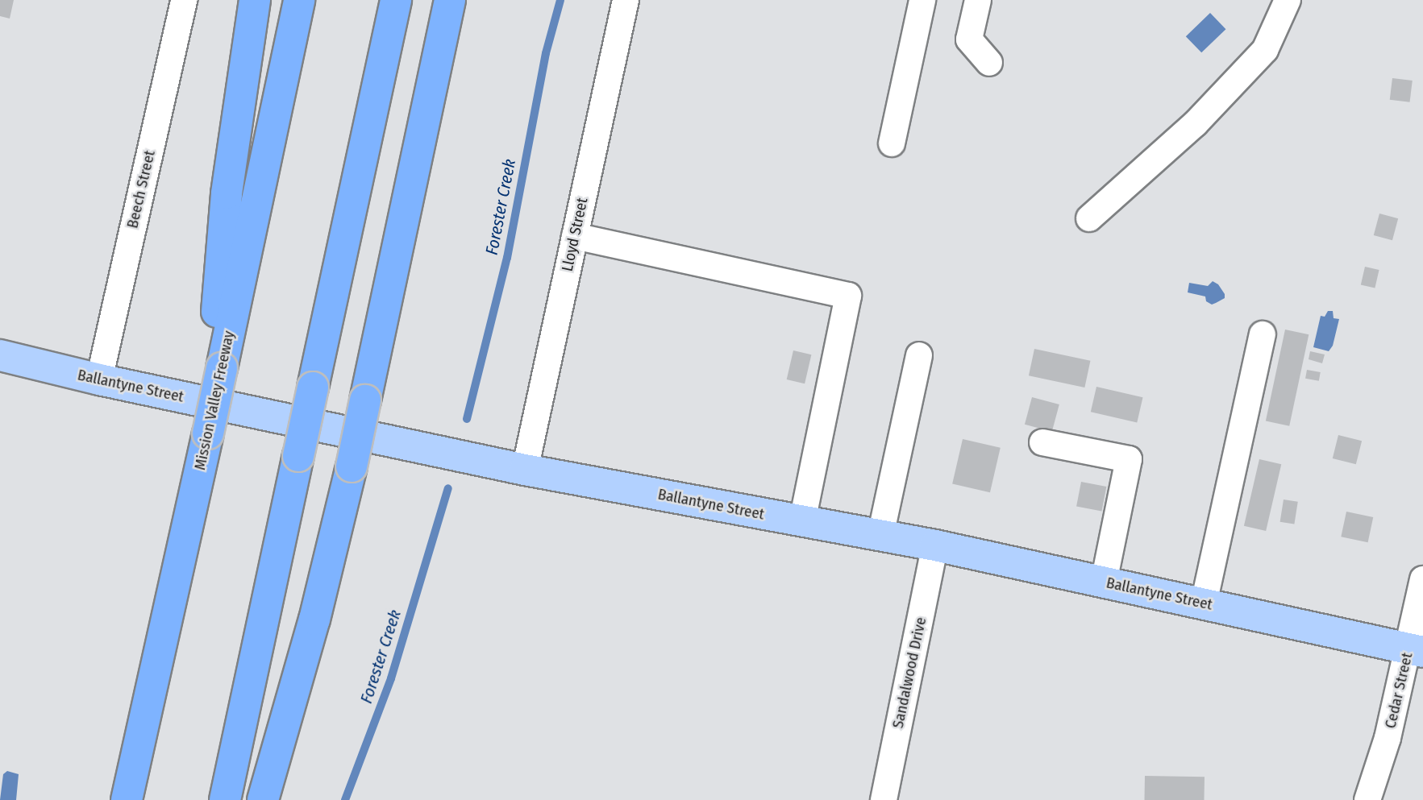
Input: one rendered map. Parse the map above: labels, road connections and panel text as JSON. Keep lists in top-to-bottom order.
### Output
{
  "streets": {
    "highway": ["Mission Valley Freeway"],
    "main road": ["Ballantyne Street"],
    "street": [
      "Beech Street",
      "Lloyd Street",
      "Sandalwood Drive",
      "Cedar Street"
    ]
  },
  "crossings": [
    ["Beech Street", "Ballantyne Street"],
    ["Lloyd Street", "Ballantyne Street"],
    ["Ballantyne Street", "Sandalwood Drive"],
    ["Ballantyne Street", "Cedar Street"]
  ],
  "water": ["Forester Creek"]
}
